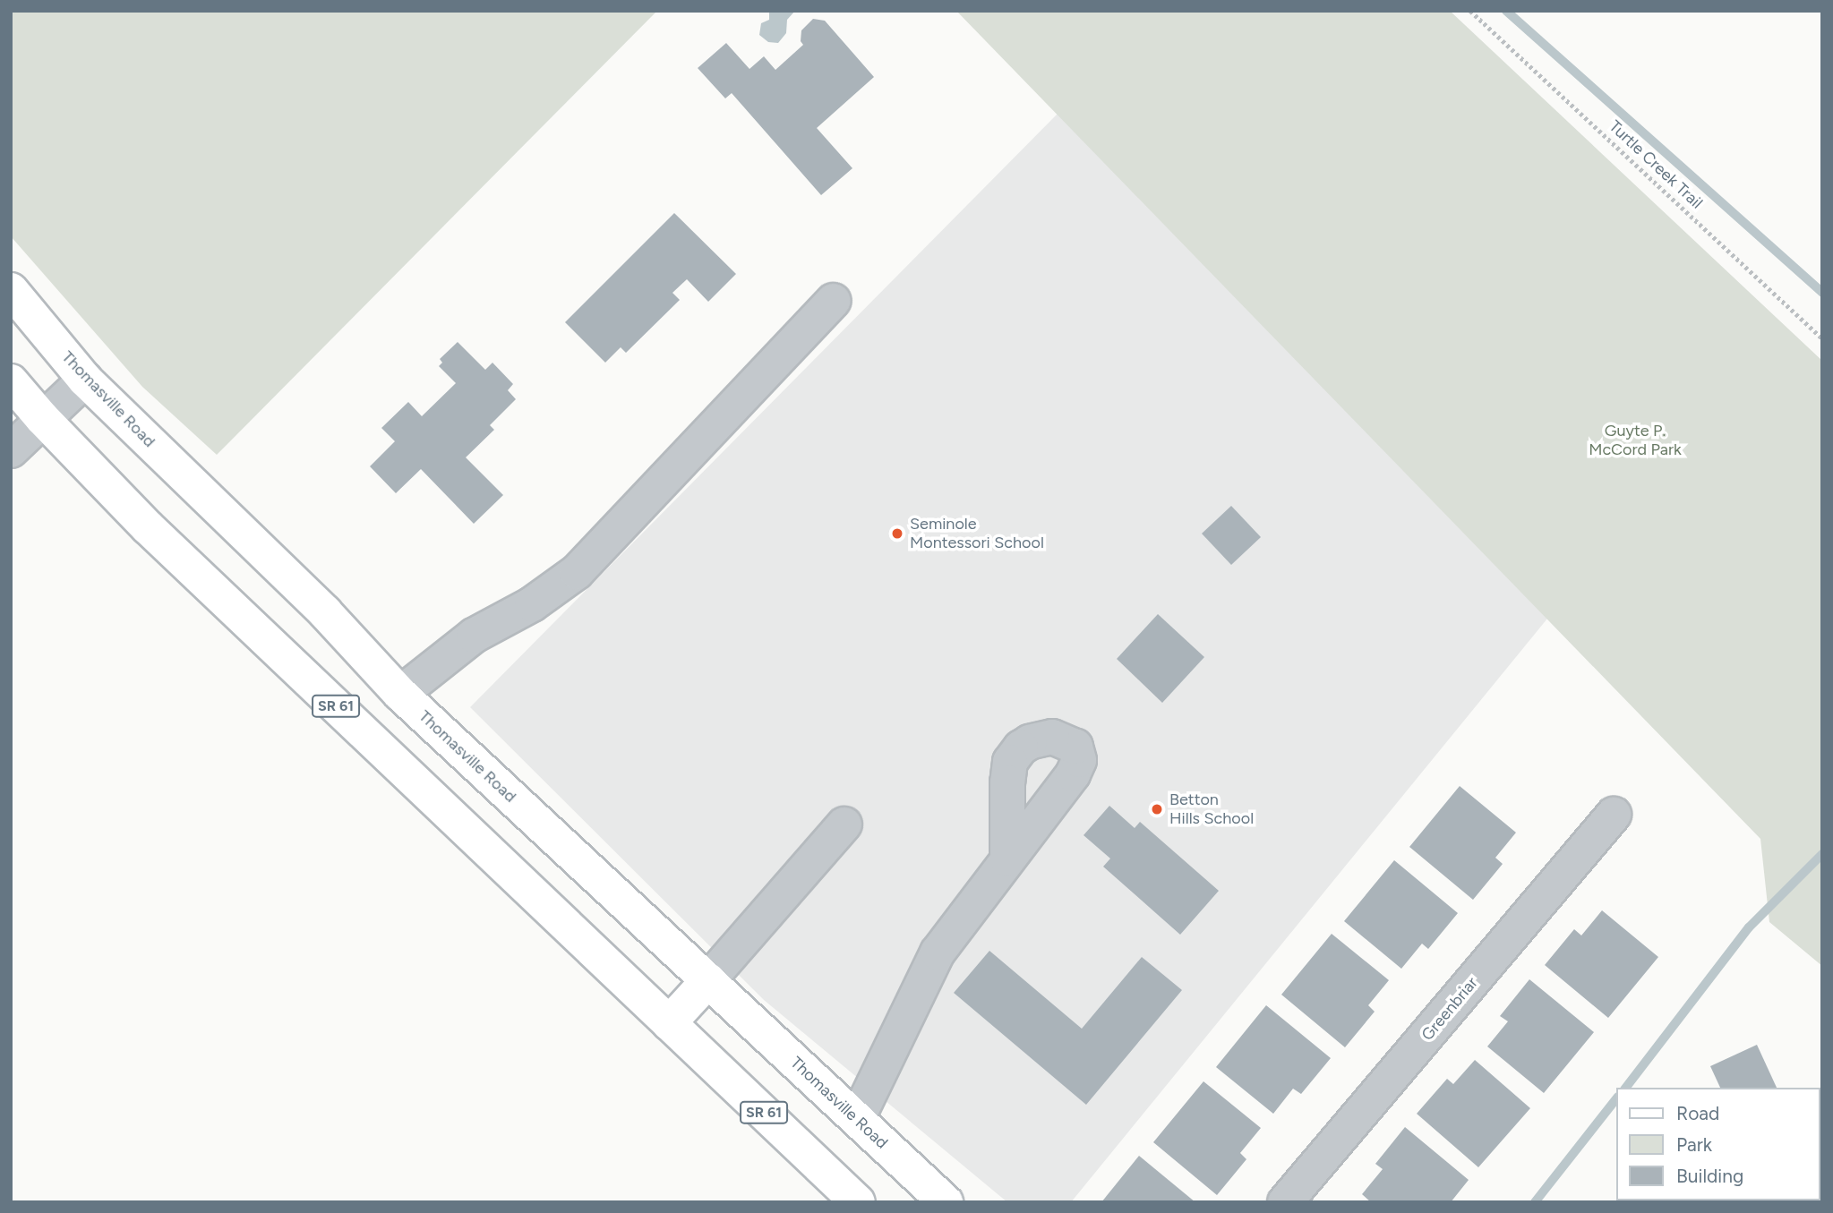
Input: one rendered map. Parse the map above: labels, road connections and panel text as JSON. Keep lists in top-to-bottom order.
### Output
{
  "streets": {
    "main road": ["Thomasville Road", "SR 61"],
    "street": ["Greenbriar"],
    "path": ["Turtle Creek Trail"]
  },
  "parks": ["Guyte P. McCord Park"],
  "places": ["Seminole Montessori School", "Betton Hills School"],
  "legend": ["Road", "Park", "Building"]
}
